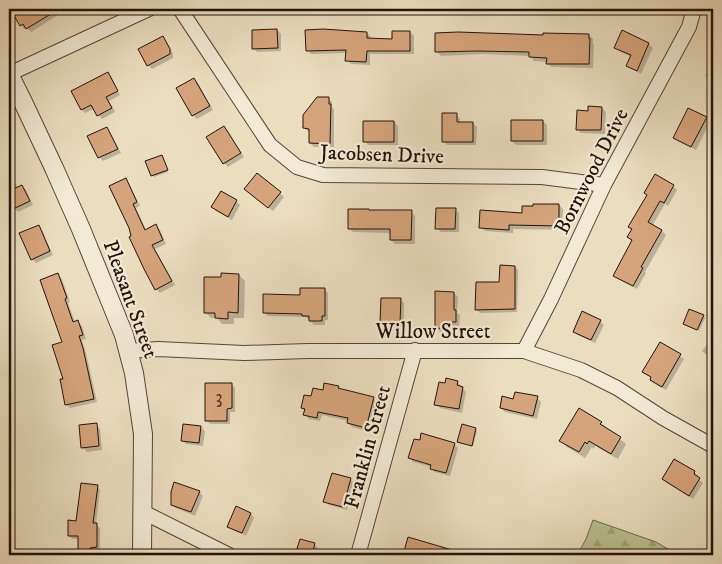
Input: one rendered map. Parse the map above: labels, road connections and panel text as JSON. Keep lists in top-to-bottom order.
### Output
{
  "streets": {
    "street": [
      "Jacobsen Drive",
      "Bornwood Drive",
      "Pleasant Street",
      "Willow Street",
      "Franklin Street"
    ]
  },
  "crossings": [
    ["Jacobsen Drive", "Bornwood Drive"],
    ["Bornwood Drive", "Willow Street"],
    ["Pleasant Street", "Willow Street"],
    ["Willow Street", "Franklin Street"]
  ],
  "house_numbers": ["3"]
}
